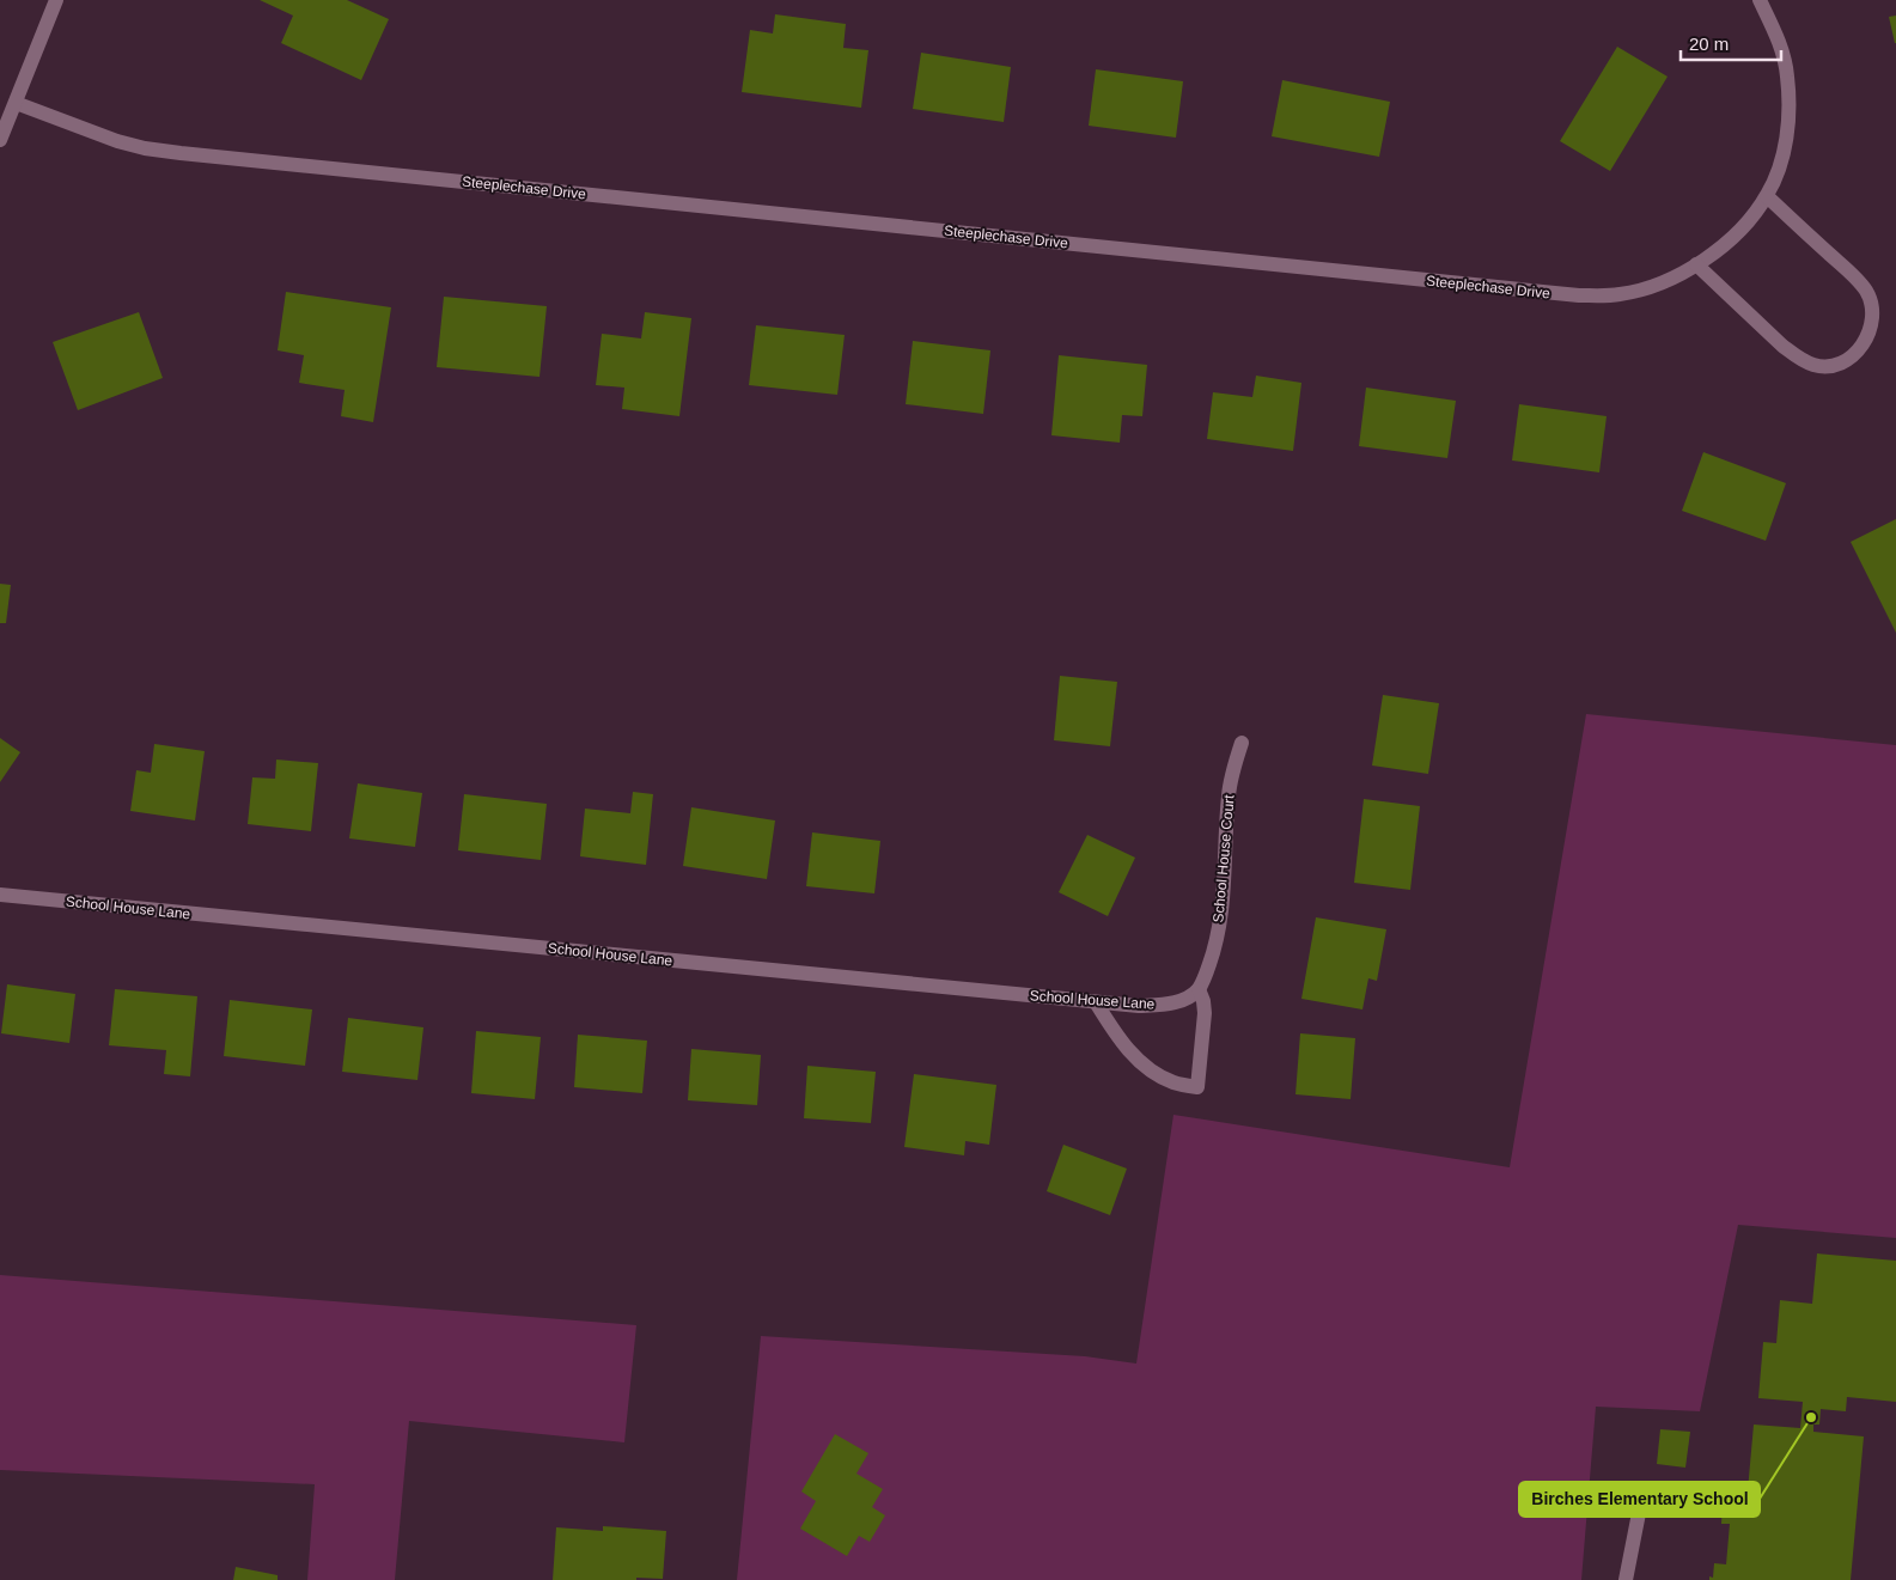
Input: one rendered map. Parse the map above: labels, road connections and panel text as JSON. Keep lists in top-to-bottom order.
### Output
{
  "streets": {
    "street": ["Steeplechase Drive", "School House Court", "School House Lane"]
  },
  "crossings": [
    ["School House Court", "School House Lane"]
  ],
  "places": ["Birches Elementary School"],
  "scale_bar": "20 m"
}
